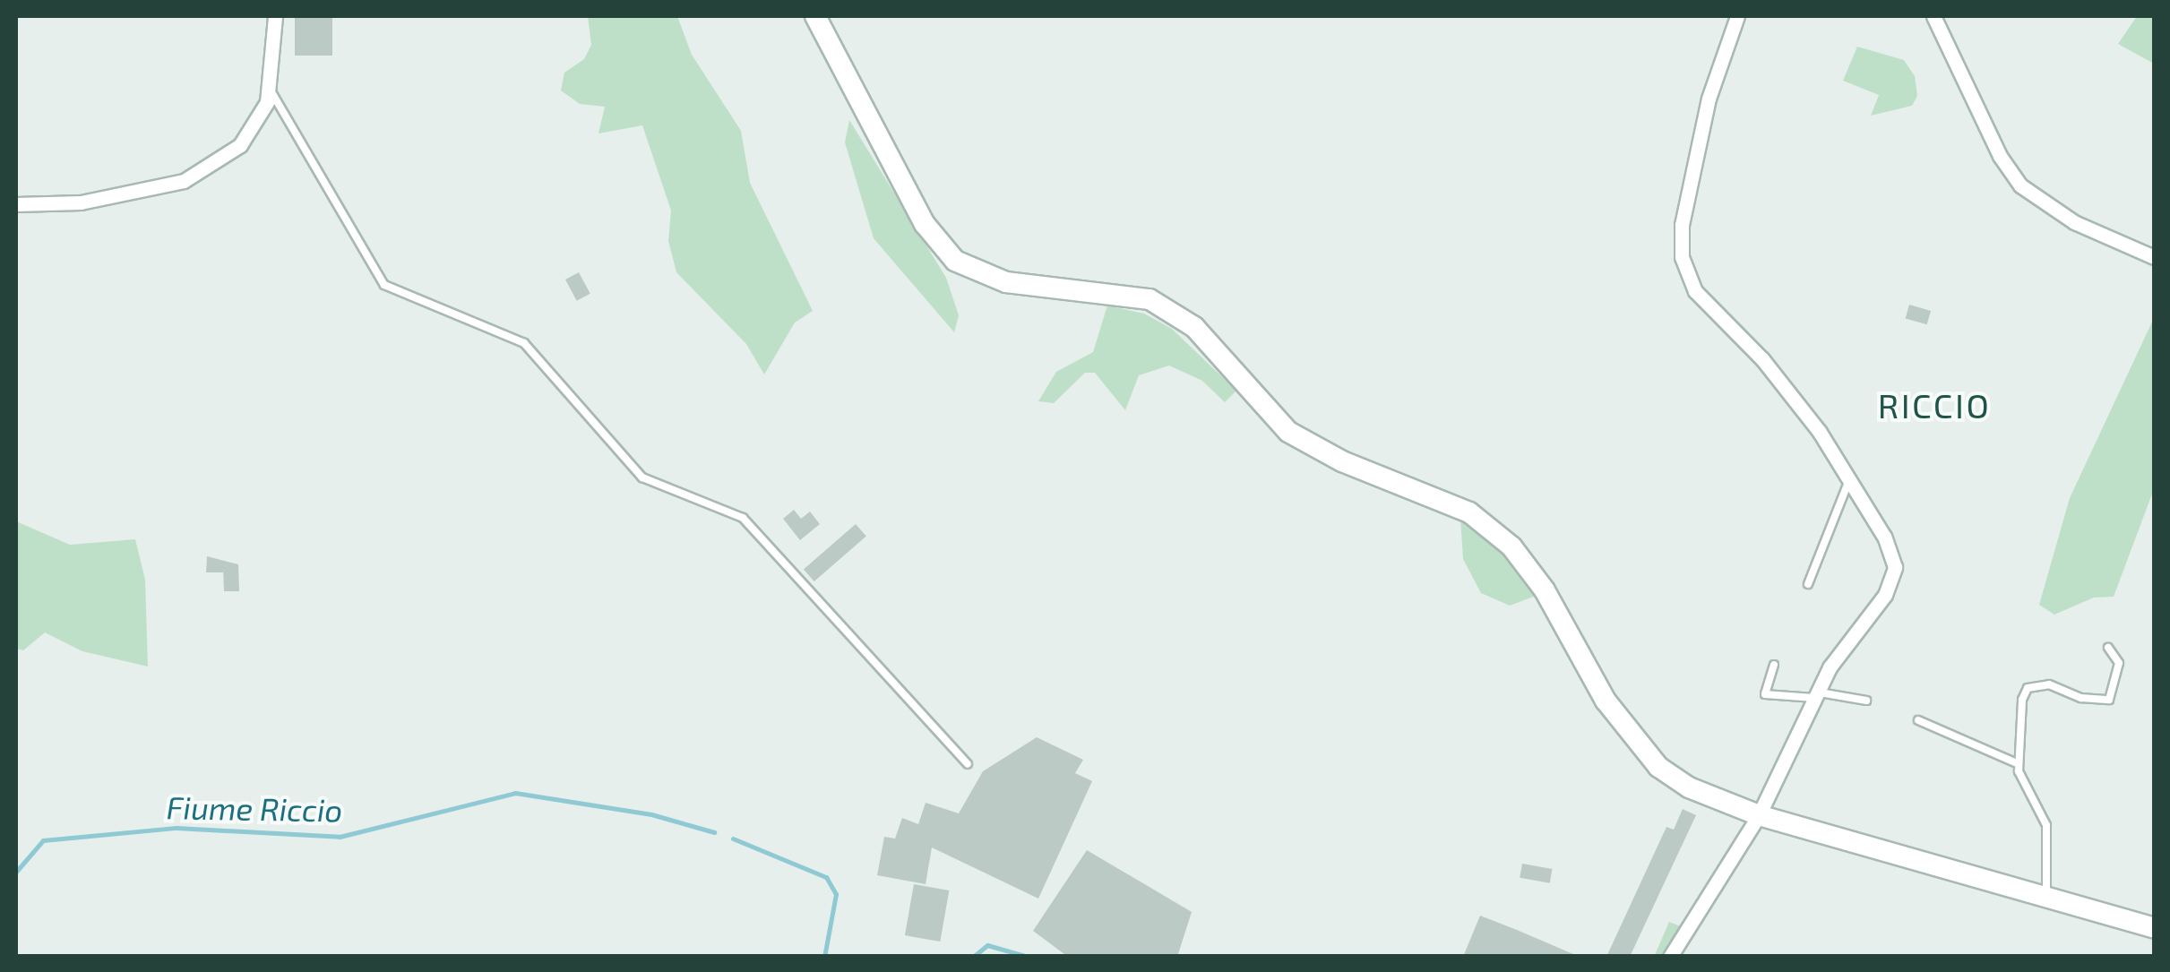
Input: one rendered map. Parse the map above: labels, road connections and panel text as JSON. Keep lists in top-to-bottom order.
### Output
{
  "districts": ["RICCIO"],
  "water": ["Fiume Riccio"]
}
